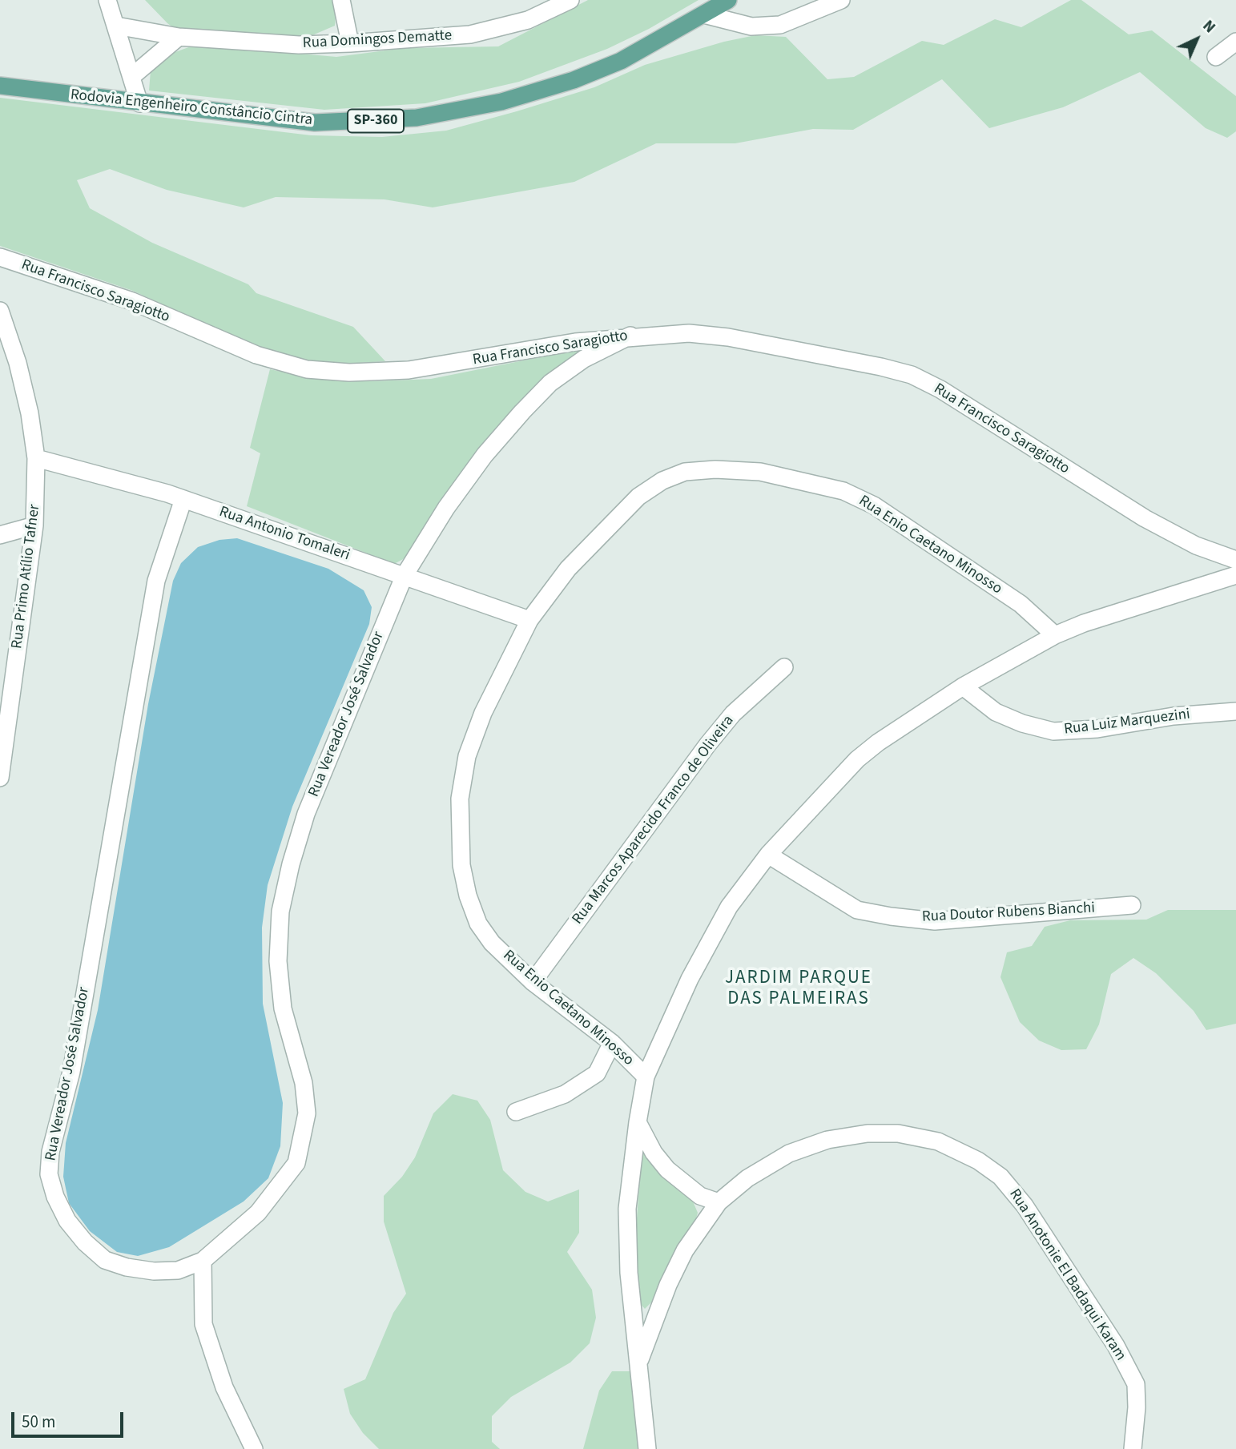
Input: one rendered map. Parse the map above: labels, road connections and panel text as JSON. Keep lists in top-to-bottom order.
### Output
{
  "streets": {
    "main road": ["Rodovia Engenheiro Constâncio Cintra", "SP-360"],
    "street": [
      "Rua Domingos Dematte",
      "Rua Francisco Saragiotto",
      "Rua Antonio Tomaleri",
      "Rua Enio Caetano Minosso",
      "Rua Primo Atílio Tafner",
      "Rua Vereador José Salvador",
      "Rua Luiz Marquezini",
      "Rua Marcos Aparecido Franco de Oliveira",
      "Rua Doutor Rubens Bianchi",
      "Rua Anotonie El Badaqui Karam"
    ]
  },
  "crossings": [
    ["Rua Francisco Saragiotto", "Rua Vereador José Salvador"],
    ["Rua Antonio Tomaleri", "Rua Enio Caetano Minosso"],
    ["Rua Antonio Tomaleri", "Rua Primo Atílio Tafner"],
    ["Rua Antonio Tomaleri", "Rua Vereador José Salvador"],
    ["Rua Enio Caetano Minosso", "Rua Marcos Aparecido Franco de Oliveira"]
  ],
  "districts": ["JARDIM PARQUE DAS PALMEIRAS"],
  "scale_bar": "50 m",
  "north": "top right"
}
